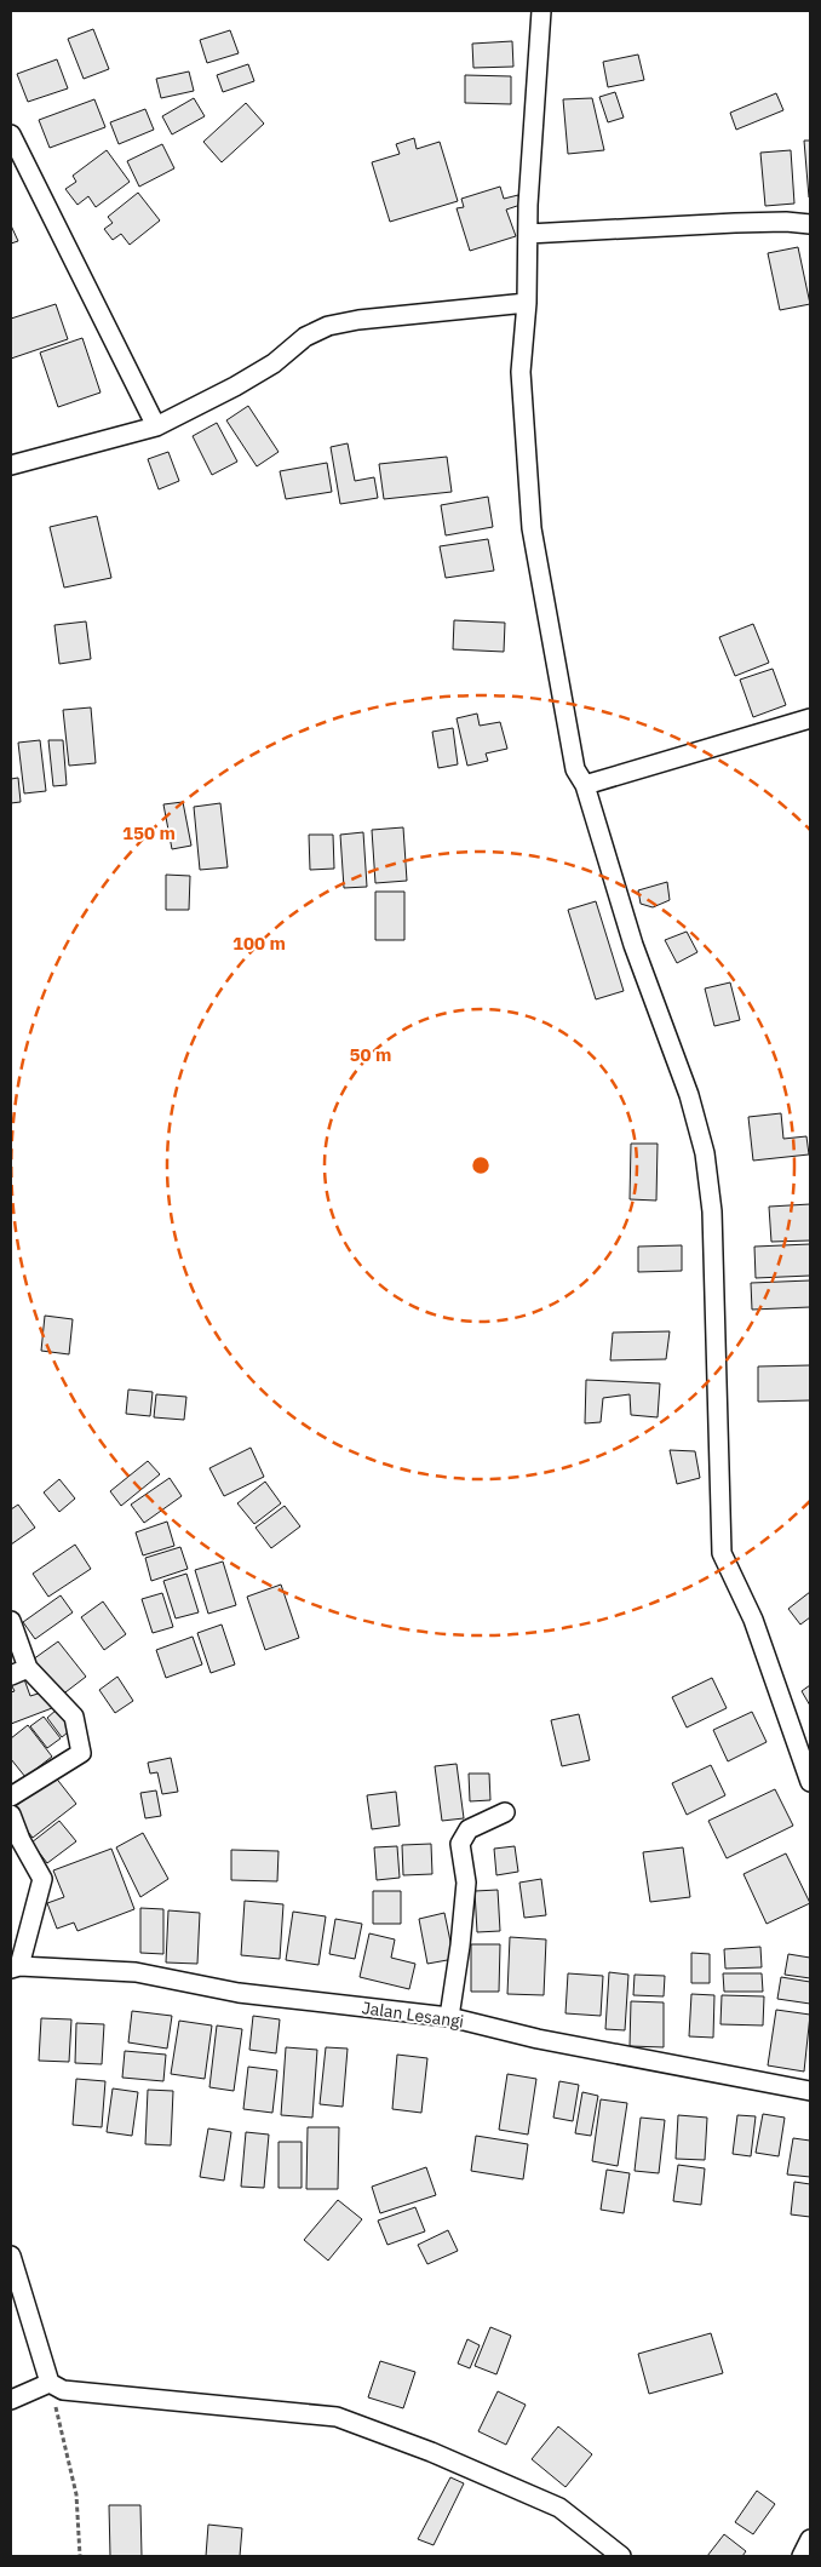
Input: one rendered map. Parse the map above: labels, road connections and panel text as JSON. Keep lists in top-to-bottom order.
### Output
{
  "streets": {
    "street": ["Jalan Lesangi"]
  },
  "rings": ["150 m", "100 m", "50 m"]
}
